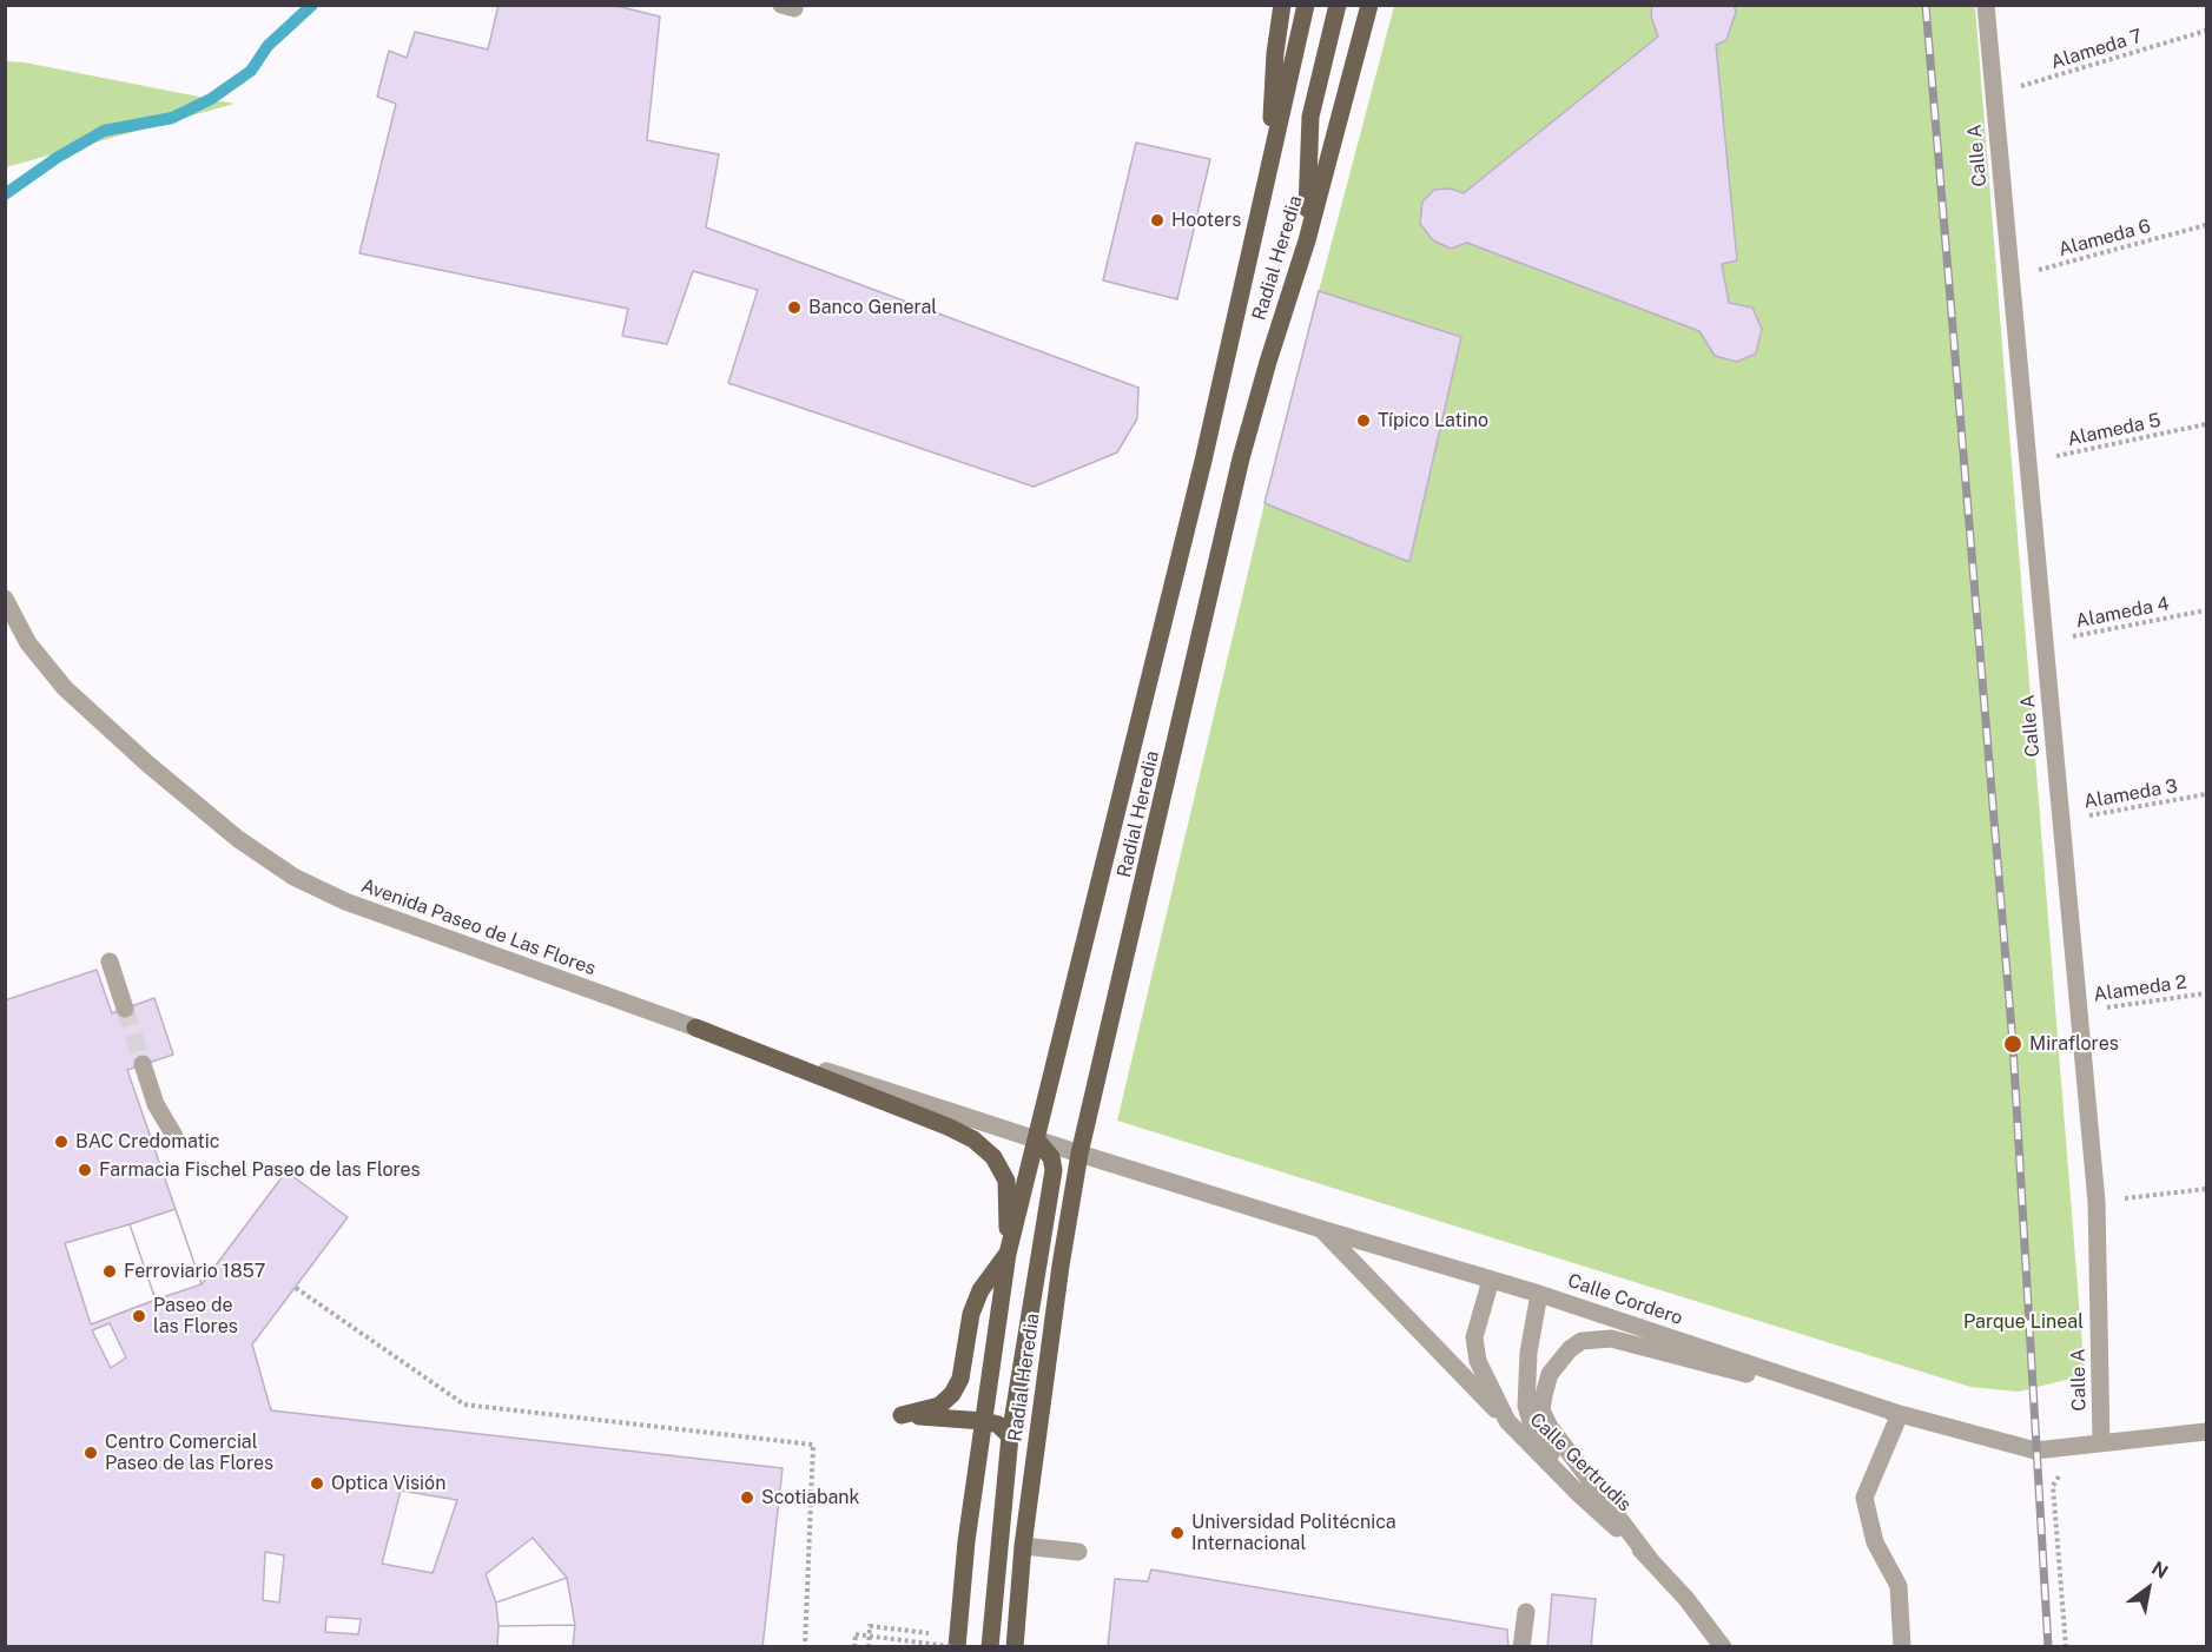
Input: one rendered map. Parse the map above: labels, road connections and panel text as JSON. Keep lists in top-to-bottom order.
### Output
{
  "streets": {
    "main road": ["Radial Heredia"],
    "street": [
      "Calle A",
      "Avenida Paseo de Las Flores",
      "Calle Cordero",
      "Calle Gertrudis"
    ],
    "path": [
      "Alameda 7",
      "Alameda 6",
      "Alameda 5",
      "Alameda 4",
      "Alameda 3",
      "Alameda 2"
    ]
  },
  "crossings": [
    ["Alameda 7", "Calle A"],
    ["Calle A", "Alameda 6"],
    ["Calle A", "Alameda 5"],
    ["Calle A", "Alameda 4"],
    ["Calle A", "Alameda 3"],
    ["Calle A", "Alameda 2"],
    ["Calle A", "Calle Cordero"],
    ["Radial Heredia", "Avenida Paseo de Las Flores"],
    ["Radial Heredia", "Calle Cordero"],
    ["Avenida Paseo de Las Flores", "Calle Cordero"],
    ["Calle Cordero", "Calle Gertrudis"]
  ],
  "parks": ["Parque Lineal"],
  "places": [
    "Hooters",
    "Banco General",
    "Típico Latino",
    "Miraflores",
    "BAC Credomatic",
    "Farmacia Fischel Paseo de las Flores",
    "Ferroviario 1857",
    "Paseo de las Flores",
    "Centro Comercial Paseo de las Flores",
    "Optica Visión",
    "Scotiabank",
    "Universidad Politécnica Internacional"
  ],
  "north": "top right"
}
